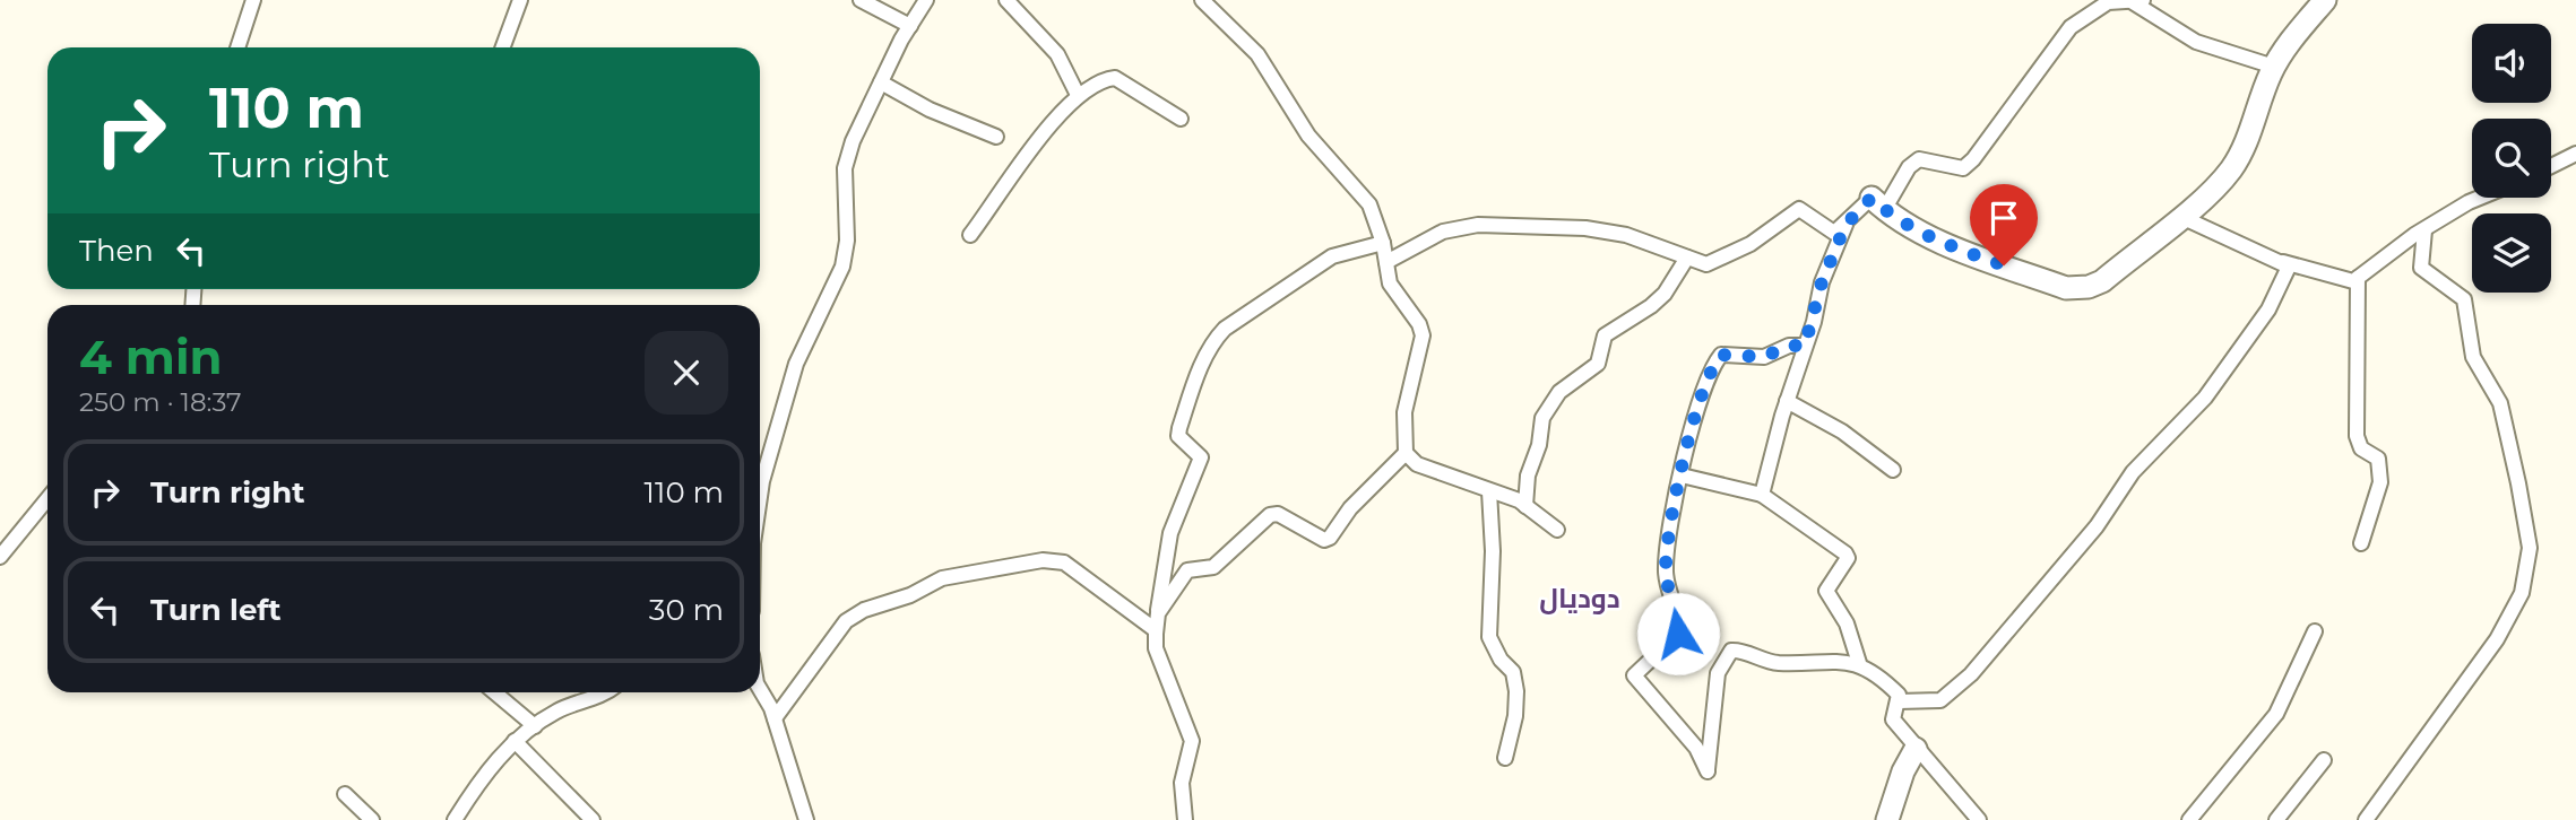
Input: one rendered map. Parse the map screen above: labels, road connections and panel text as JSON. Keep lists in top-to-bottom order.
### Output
{
  "districts": ["دودیال"],
  "page": {
    "turn": ["110 m", "Turn right"],
    "then": "Then",
    "heading": ["4 min", "250 m · 18:37"],
    "list": [
      {
        "name": "Turn right",
        "value": "110 m"
      },
      {
        "name": "Turn left",
        "value": "30 m"
      }
    ]
  }
}
